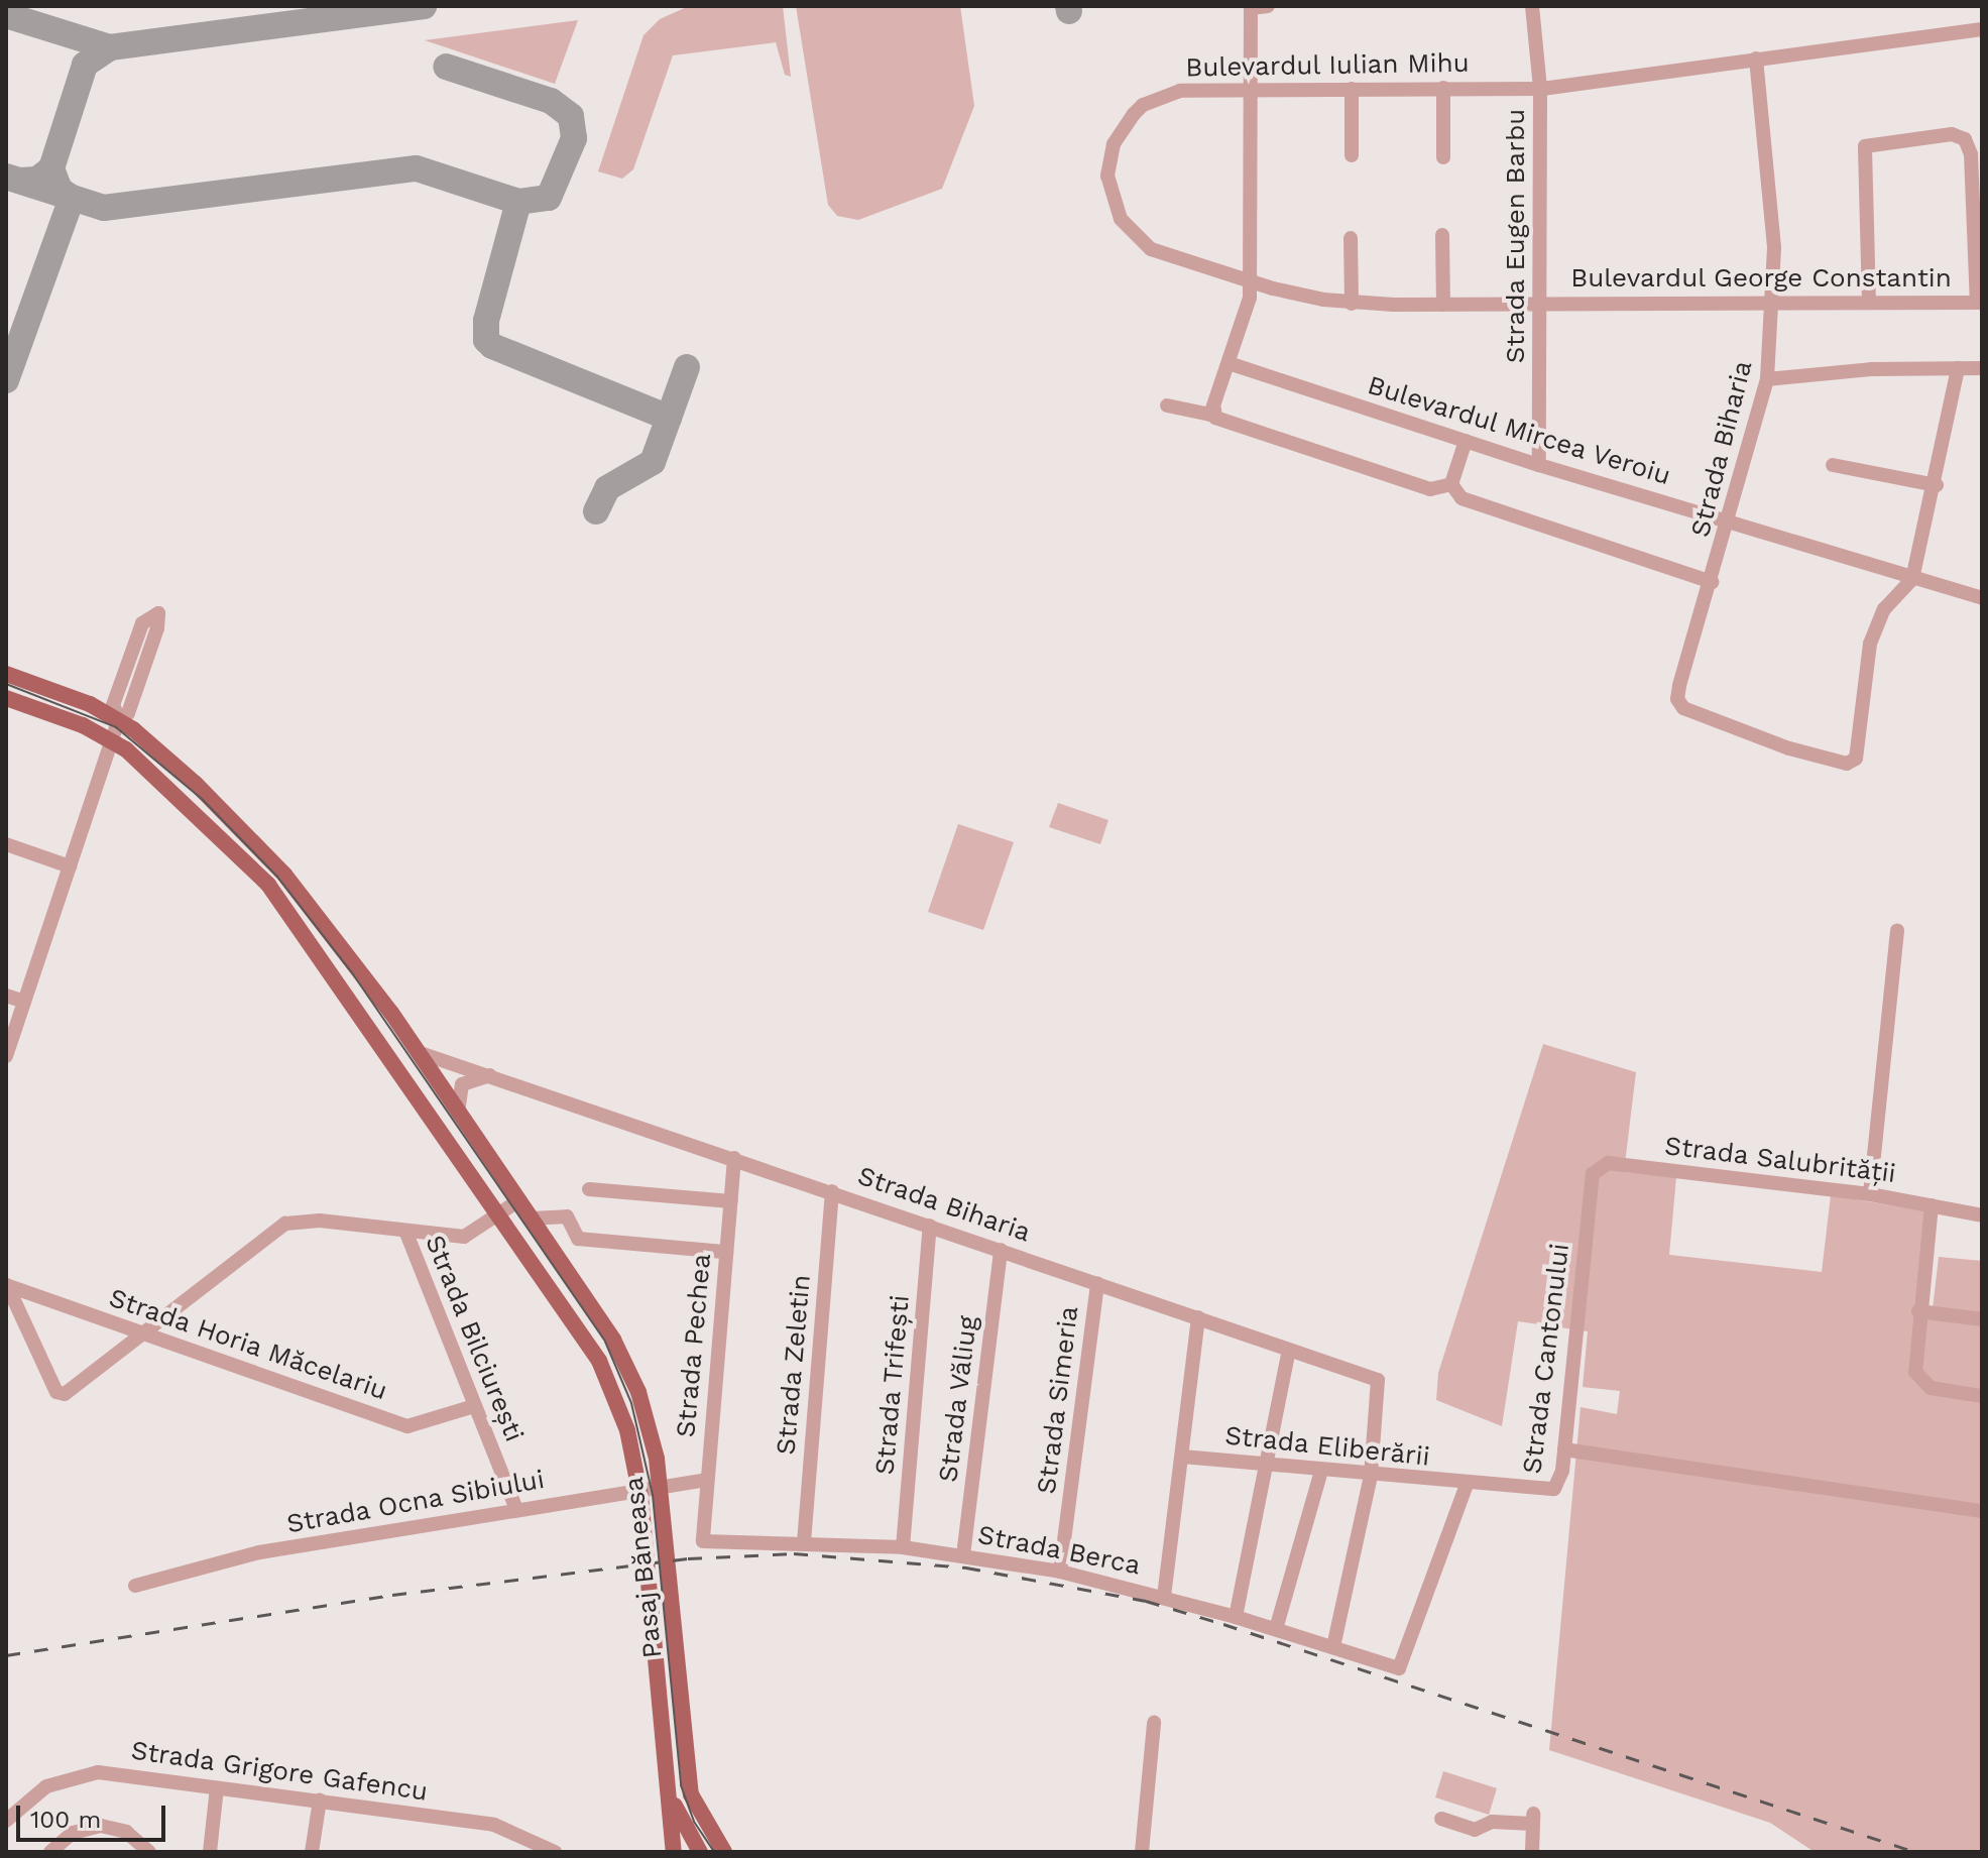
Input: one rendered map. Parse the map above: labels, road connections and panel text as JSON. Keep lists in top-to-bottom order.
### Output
{
  "streets": {
    "main road": ["Pasaj Băneasa"],
    "street": [
      "Bulevardul Iulian Mihu",
      "Strada Eugen Barbu",
      "Bulevardul George Constantin",
      "Bulevardul Mircea Veroiu",
      "Strada Biharia",
      "Strada Salubrității",
      "Strada Bilciurești",
      "Strada Horia Măcelariu",
      "Strada Pechea",
      "Strada Cantonului",
      "Strada Zeletin",
      "Strada Trifești",
      "Strada Văliug",
      "Strada Simeria",
      "Strada Eliberării",
      "Strada Ocna Sibiului",
      "Strada Berca",
      "Strada Grigore Gafencu"
    ]
  },
  "crossings": [
    ["Bulevardul Iulian Mihu", "Strada Eugen Barbu"],
    ["Bulevardul Iulian Mihu", "Bulevardul George Constantin"],
    ["Bulevardul Iulian Mihu", "Strada Biharia"],
    ["Strada Eugen Barbu", "Bulevardul George Constantin"],
    ["Strada Eugen Barbu", "Bulevardul Mircea Veroiu"],
    ["Bulevardul George Constantin", "Strada Biharia"],
    ["Bulevardul Mircea Veroiu", "Strada Biharia"],
    ["Strada Biharia", "Strada Pechea"],
    ["Strada Biharia", "Strada Zeletin"],
    ["Strada Biharia", "Strada Trifești"],
    ["Strada Biharia", "Strada Văliug"],
    ["Strada Biharia", "Strada Simeria"],
    ["Strada Biharia", "Strada Eliberării"],
    ["Strada Biharia", "Pasaj Băneasa"],
    ["Strada Salubrității", "Strada Cantonului"],
    ["Strada Bilciurești", "Strada Horia Măcelariu"],
    ["Strada Bilciurești", "Strada Ocna Sibiului"],
    ["Strada Pechea", "Strada Ocna Sibiului"],
    ["Strada Pechea", "Strada Berca"],
    ["Strada Cantonului", "Strada Eliberării"],
    ["Strada Cantonului", "Strada Berca"],
    ["Strada Zeletin", "Strada Berca"],
    ["Strada Trifești", "Strada Berca"],
    ["Strada Văliug", "Strada Berca"],
    ["Strada Simeria", "Strada Berca"],
    ["Strada Eliberării", "Strada Berca"]
  ],
  "scale_bar": "100 m"
}
